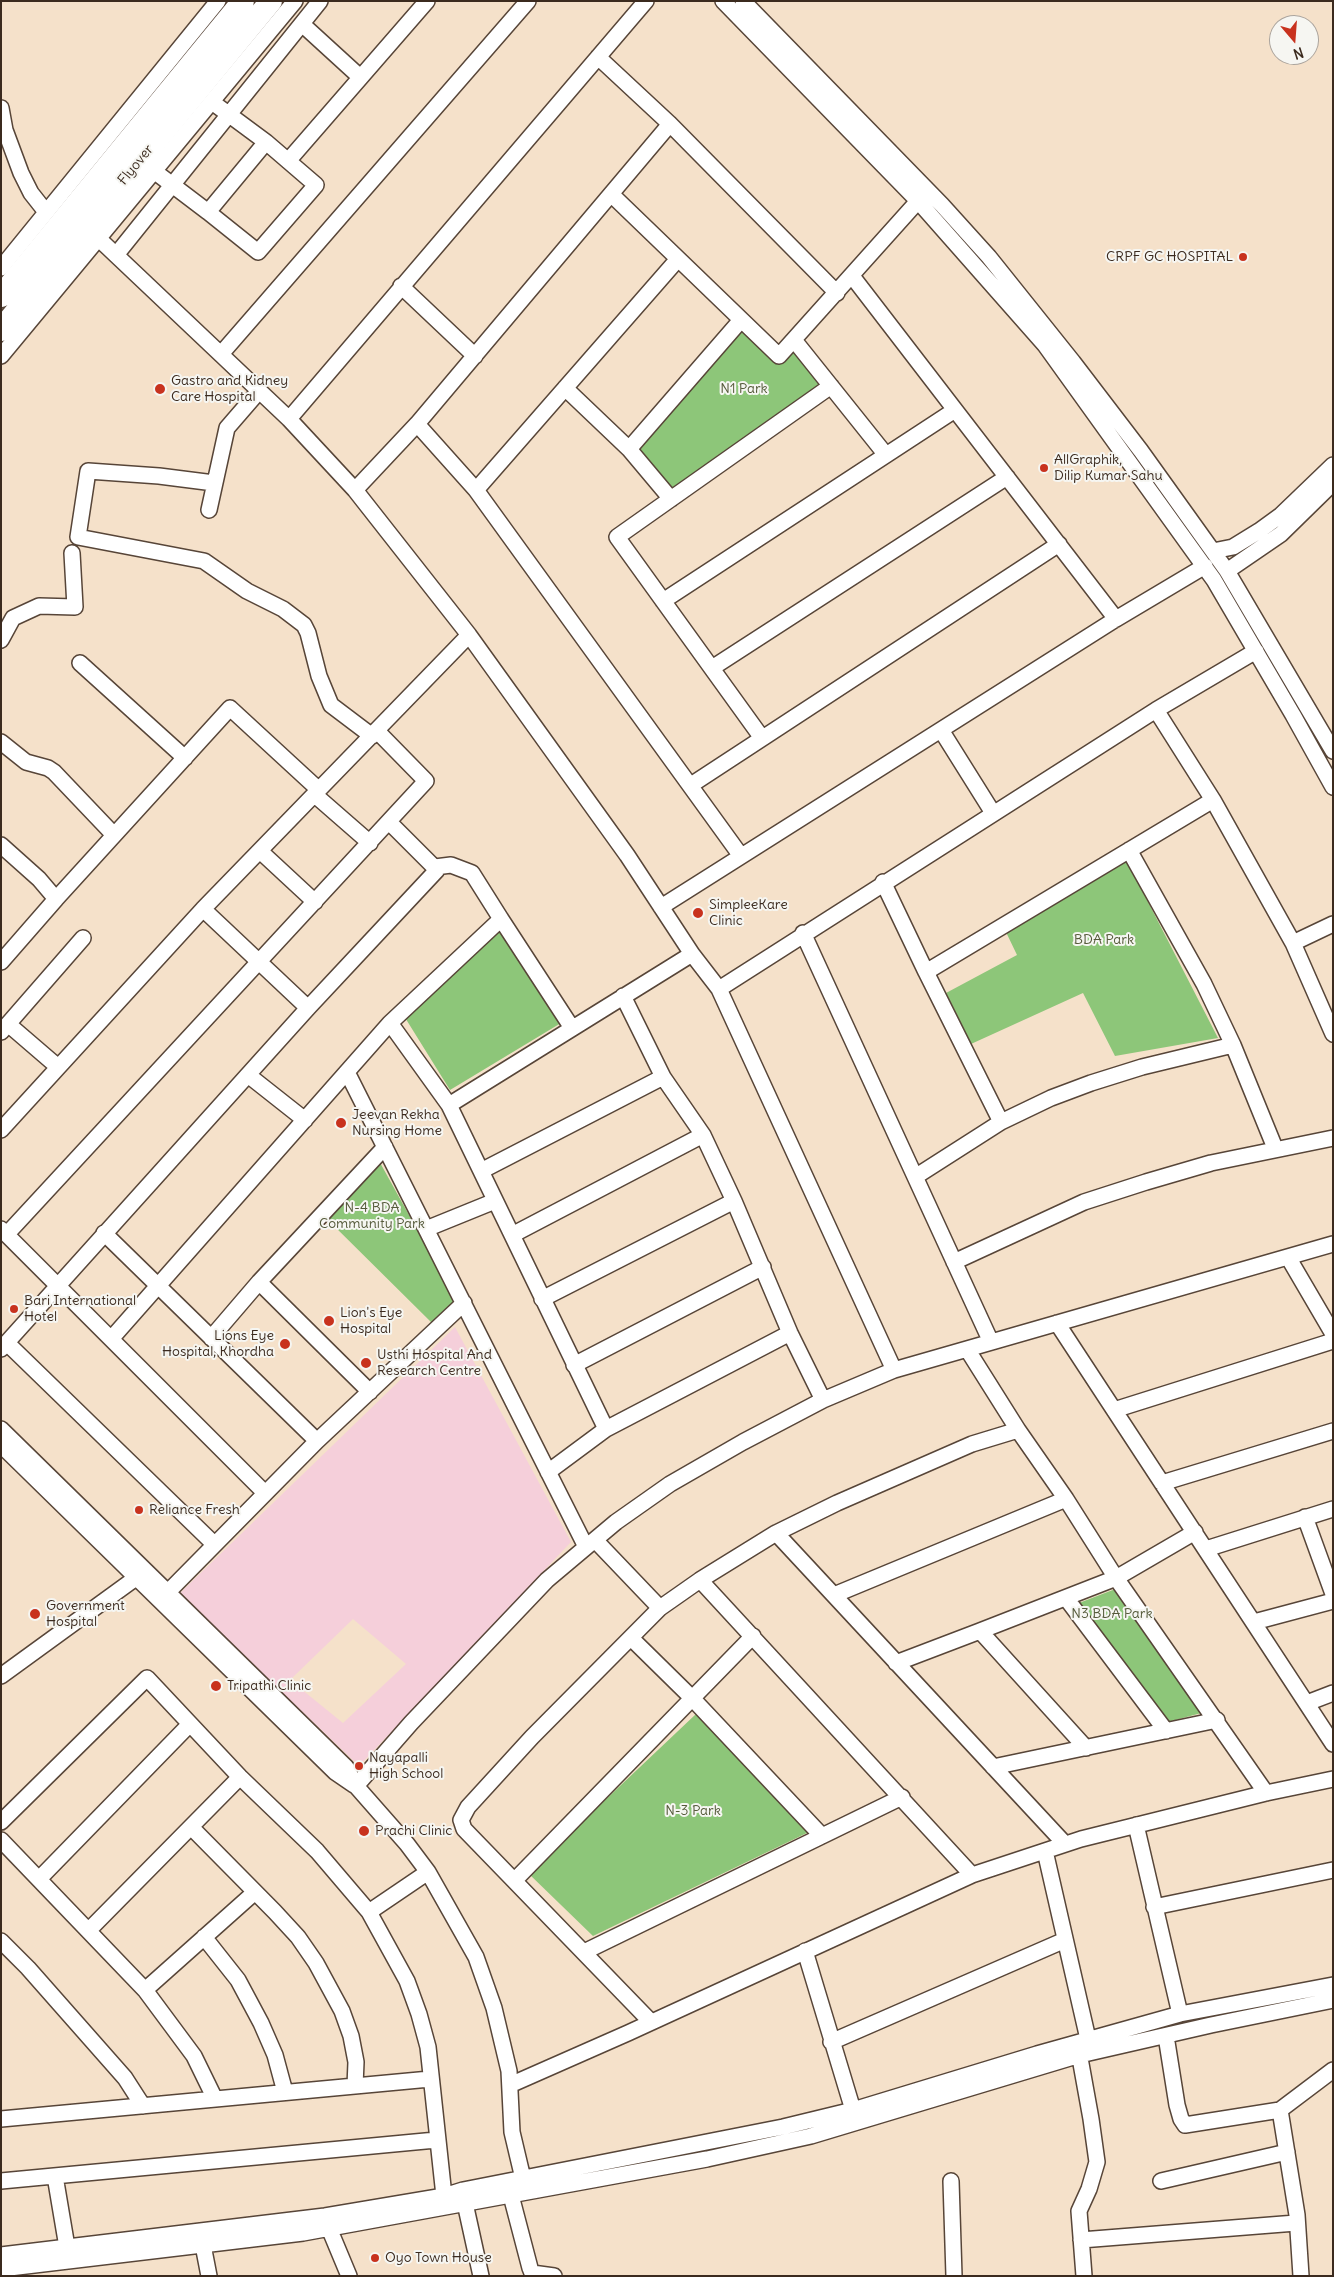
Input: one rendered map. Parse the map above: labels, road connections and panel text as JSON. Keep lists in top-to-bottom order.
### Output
{
  "streets": {
    "highway": ["Flyover"]
  },
  "parks": [
    "N1 Park",
    "BDA Park",
    "N-4 BDA Community Park",
    "N3 BDA Park",
    "N-3 Park"
  ],
  "places": [
    "CRPF GC HOSPITAL",
    "Gastro and Kidney Care Hospital",
    "AllGraphik, Dilip Kumar Sahu",
    "SimpleeKare Clinic",
    "Jeevan Rekha Nursing Home",
    "Bari International Hotel",
    "Lion's Eye Hospital",
    "Lions Eye Hospital, Khordha",
    "Usthi Hospital And Research Centre",
    "Reliance Fresh",
    "Government Hospital",
    "Tripathi Clinic",
    "Nayapalli High School",
    "Prachi Clinic",
    "Oyo Town House"
  ],
  "north": "bottom"
}
